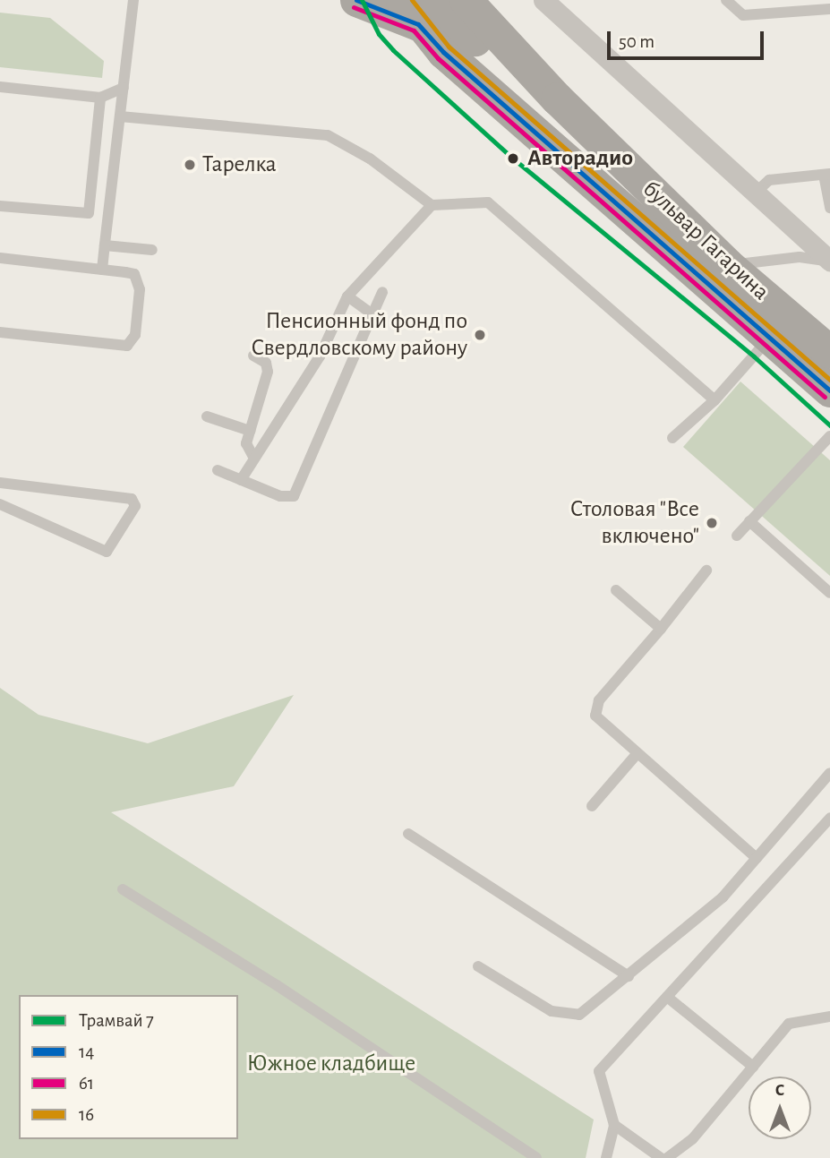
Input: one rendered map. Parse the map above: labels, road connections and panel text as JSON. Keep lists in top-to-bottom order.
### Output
{
  "streets": {
    "main road": ["бульвар Гагарина"]
  },
  "parks": ["Южное кладбище"],
  "places": [
    "Авторадио",
    "Тарелка",
    "Пенсионный фонд по Свердловскому району",
    "Столовая \"Все включено\""
  ],
  "lines": [
    "tram line 7",
    "transit line 14",
    "transit line 16",
    "transit line 61"
  ],
  "legend": [
    "Трамвай 7",
    "14",
    "61",
    "16"
  ],
  "scale_bar": "50 m",
  "north": "top"
}
